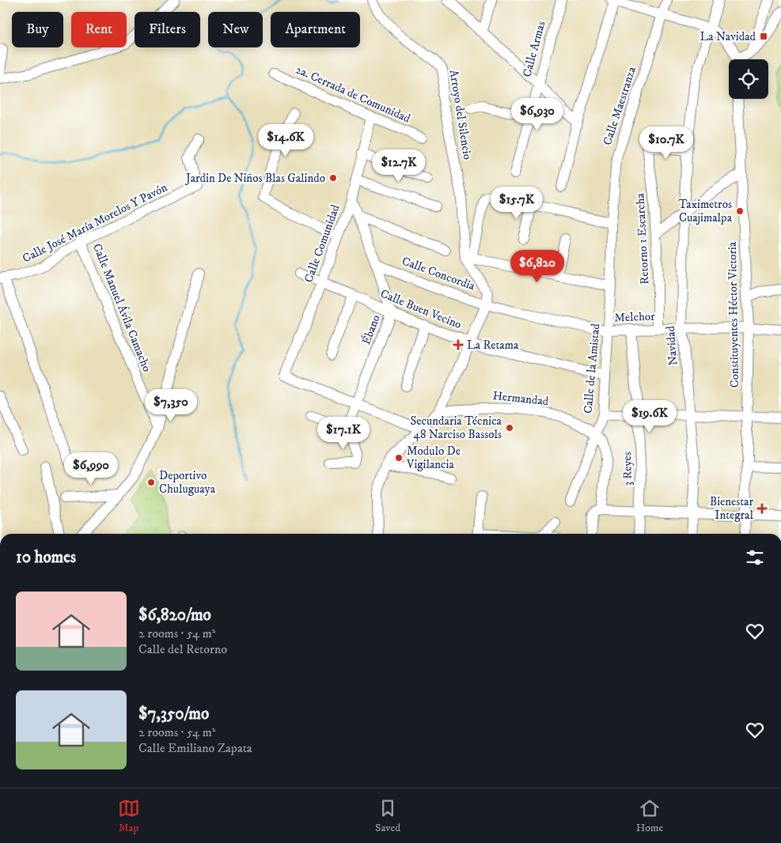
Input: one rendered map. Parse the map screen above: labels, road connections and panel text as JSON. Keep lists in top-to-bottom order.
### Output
{
  "streets": {
    "street": [
      "Calle Armas",
      "2a. Cerrada de Comunidad",
      "Calle Maestranza",
      "Arroyo del Silencio",
      "Calle José María Morelos Y Pavón",
      "Retorno 1 Escarcha",
      "Calle Comunidad",
      "Calle Concordia",
      "Calle Manuel Ávila Camacho",
      "Calle Buen Vecino",
      "Constituyentes Héctor Victoria",
      "Melchor",
      "Ébano",
      "Navidad",
      "Calle de la Amistad",
      "Hermandad",
      "3 Reyes"
    ]
  },
  "crossings": [
    ["2a. Cerrada de Comunidad", "Calle Comunidad"],
    ["Calle Maestranza", "Calle de la Amistad"],
    ["Calle José María Morelos Y Pavón", "Calle Manuel Ávila Camacho"],
    ["Retorno 1 Escarcha", "Melchor"],
    ["Retorno 1 Escarcha", "Navidad"],
    ["Calle Comunidad", "Calle Buen Vecino"],
    ["Calle Comunidad", "Ébano"],
    ["Calle Concordia", "Melchor"],
    ["Calle Concordia", "Ébano"],
    ["Calle Concordia", "Calle de la Amistad"],
    ["Calle Buen Vecino", "Ébano"],
    ["Calle Buen Vecino", "Calle de la Amistad"],
    ["Constituyentes Héctor Victoria", "Melchor"],
    ["Melchor", "Navidad"],
    ["Melchor", "Calle de la Amistad"],
    ["Melchor", "3 Reyes"],
    ["Calle de la Amistad", "Hermandad"]
  ],
  "places": {
    "transit": ["La Navidad"],
    "other": [
      "Jardin De Niños Blas Galindo",
      "Taximetros Cuajimalpa",
      "Secundaria Técnica 48 Narciso Bassols",
      "Modulo De Vigilancia",
      "Deportivo Chuluguaya"
    ],
    "health": ["La Retama", "Bienestar Integral"]
  },
  "page": {
    "chip": [
      "Buy",
      "Rent",
      "Filters",
      "New",
      "Apartment"
    ],
    "price": [
      "$6,930",
      "$14.6K",
      "$10.7K",
      "$12.7K",
      "$15.7K",
      "$6,820",
      "$7,350",
      "$19.6K",
      "$17.1K",
      "$6,990"
    ],
    "heading": "10 homes",
    "list": [
      {
        "name": "$6,820/mo",
        "note": "2 rooms · 54 m² · Calle del Retorno"
      },
      {
        "name": "$7,350/mo",
        "note": "2 rooms · 54 m² · Calle Emiliano Zapata"
      }
    ],
    "tabs": ["Map", "Saved", "Home"]
  }
}
